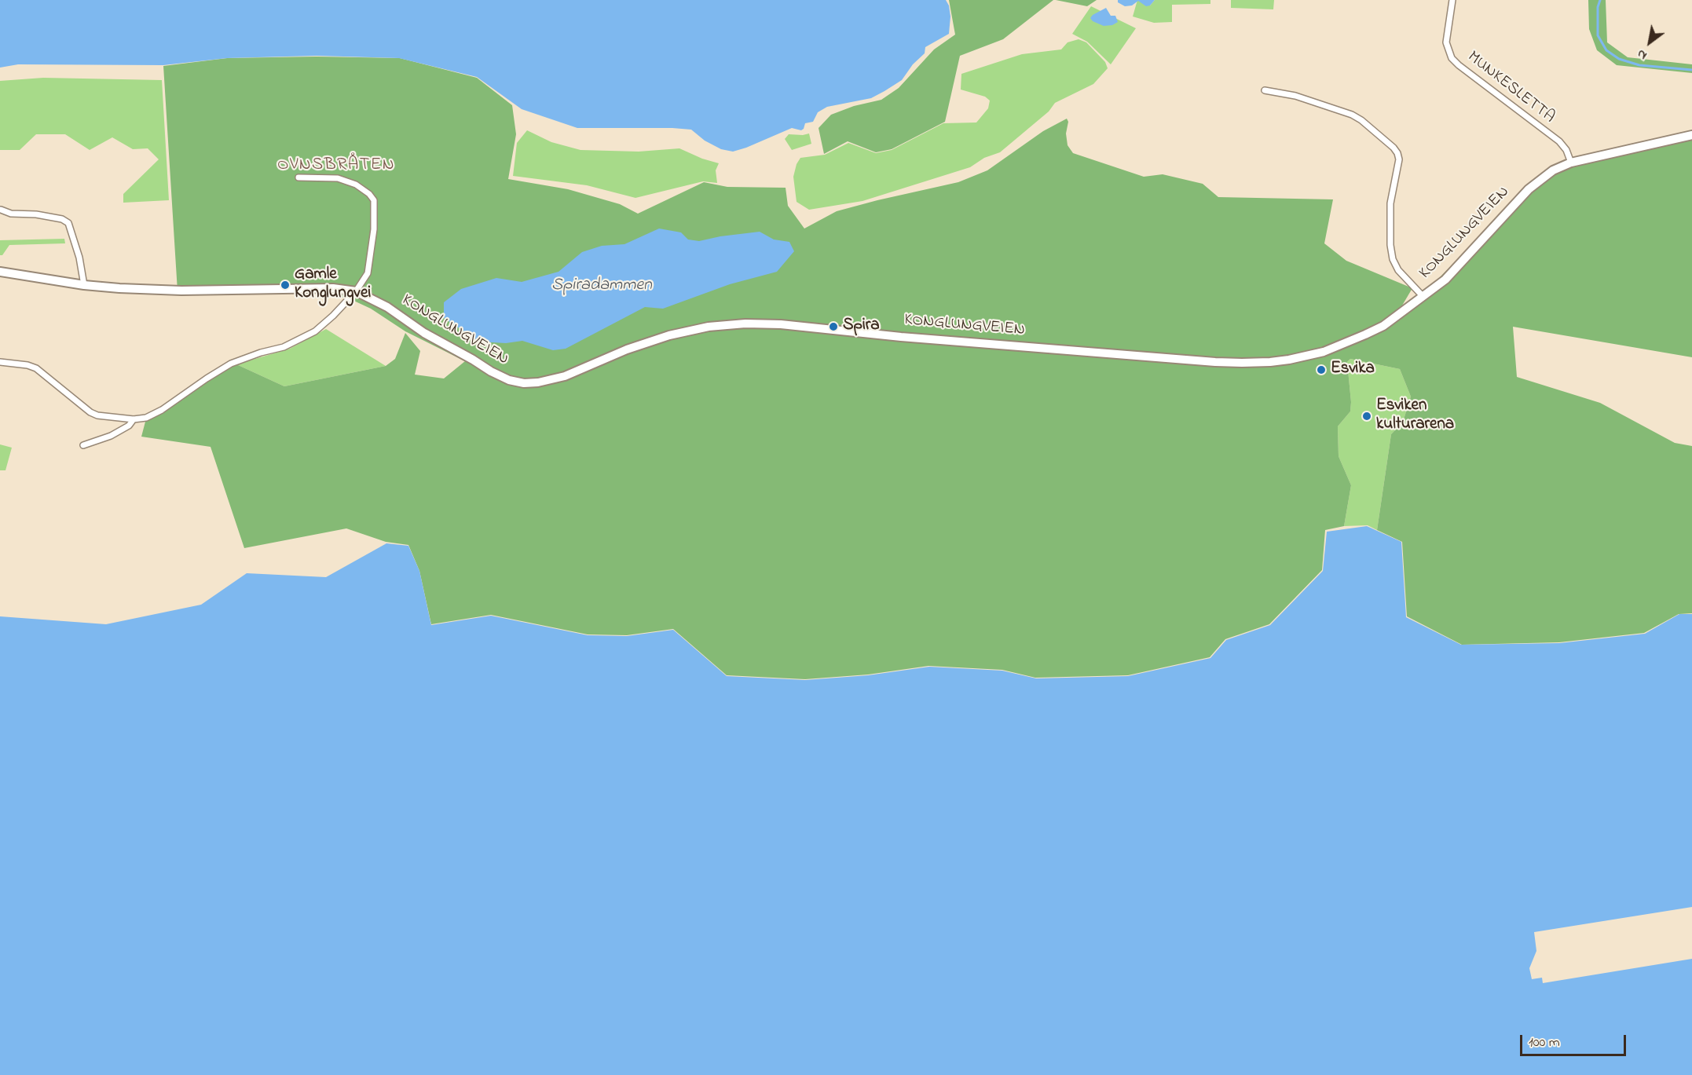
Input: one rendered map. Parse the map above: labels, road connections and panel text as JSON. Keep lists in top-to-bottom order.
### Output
{
  "streets": {
    "street": ["MUNKESLETTA", "KONGLUNGVEIEN"]
  },
  "crossings": [
    ["MUNKESLETTA", "KONGLUNGVEIEN"]
  ],
  "districts": ["OVNSBRÅTEN"],
  "water": ["Spiradammen"],
  "places": [
    "Gamle Konglungvei",
    "Spira",
    "Esvika",
    "Esviken kulturarena"
  ],
  "scale_bar": "100 m",
  "north": "bottom left"
}
